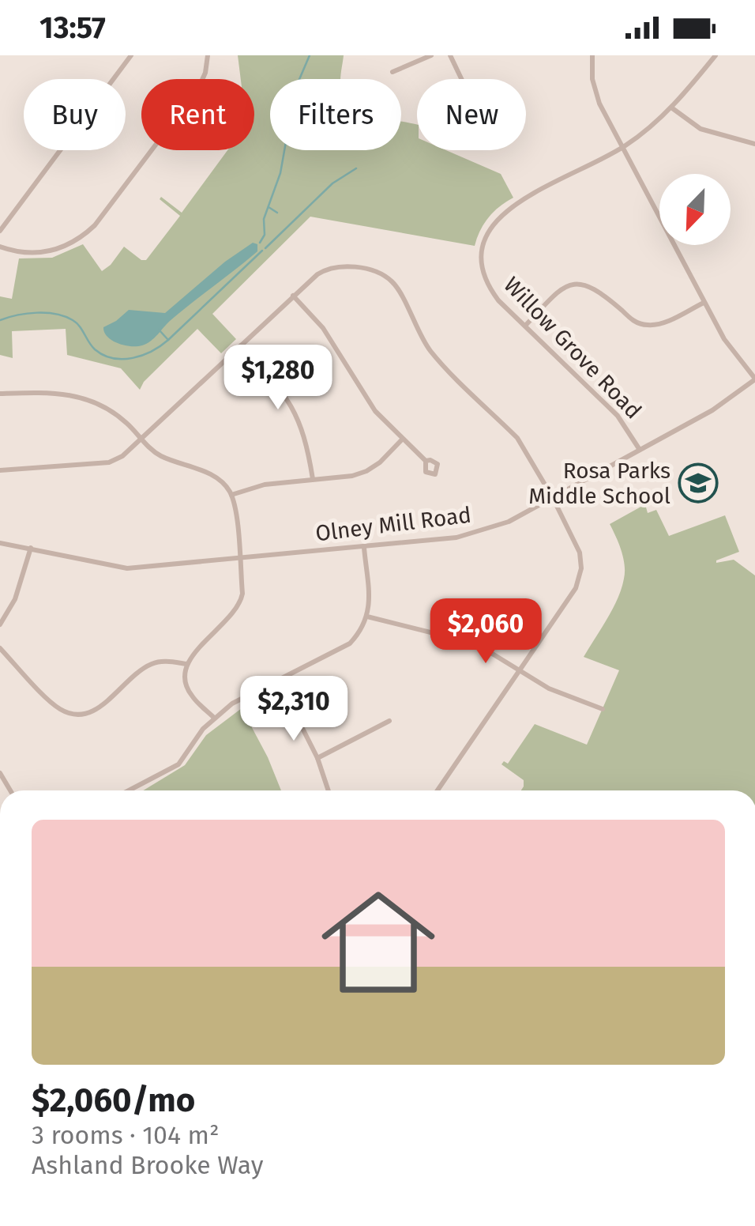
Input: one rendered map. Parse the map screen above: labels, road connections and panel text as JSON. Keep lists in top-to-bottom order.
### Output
{
  "streets": {
    "street": ["Willow Grove Road", "Olney Mill Road"]
  },
  "crossings": [
    ["Willow Grove Road", "Olney Mill Road"]
  ],
  "places": {
    "school or university": ["Rosa Parks Middle School"]
  },
  "north": "bottom left",
  "page": {
    "status": "13:57",
    "chip": [
      "Buy",
      "Rent",
      "Filters",
      "New"
    ],
    "price": ["$1,280", "$2,060", "$2,310"],
    "list": [
      {
        "name": "$2,060/mo",
        "note": "3 rooms · 104 m² · Ashland Brooke Way"
      }
    ]
  }
}
